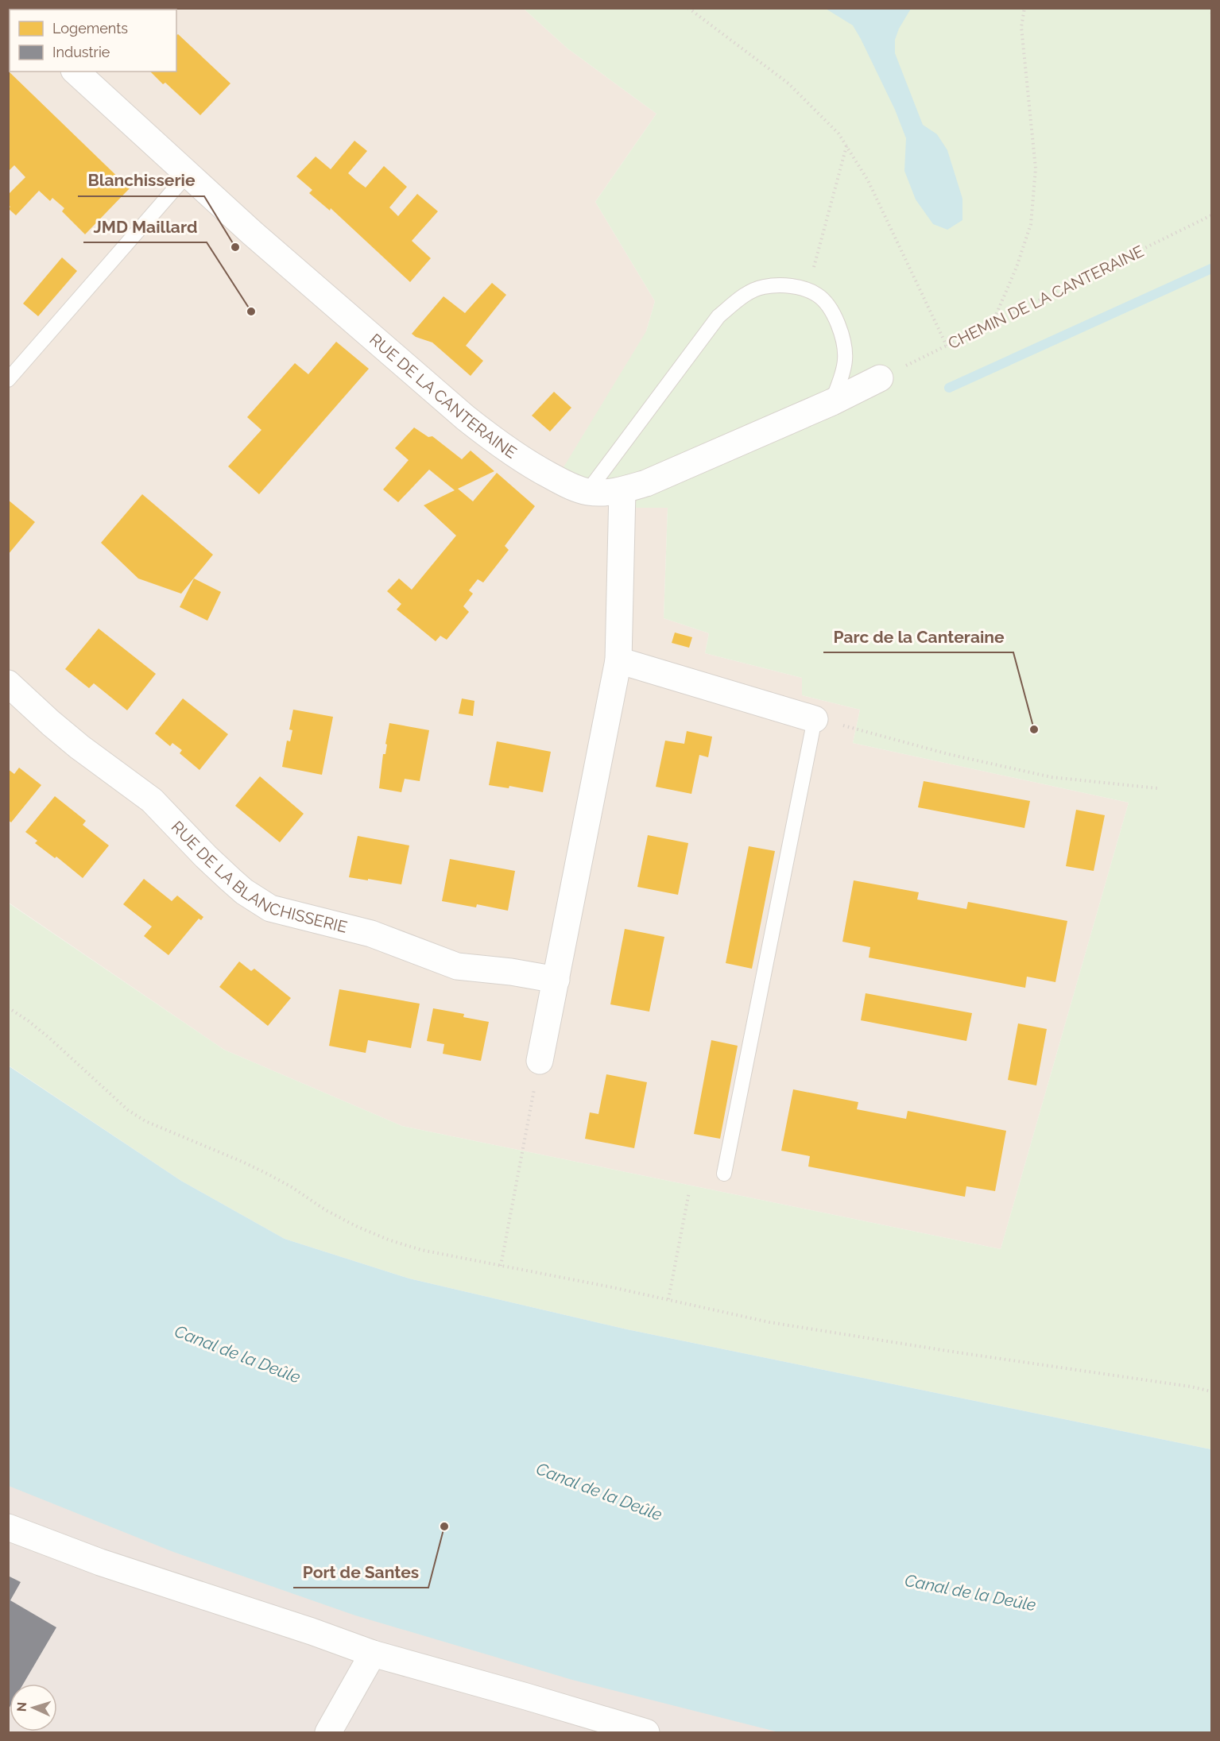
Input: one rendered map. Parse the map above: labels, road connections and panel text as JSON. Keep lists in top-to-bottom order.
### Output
{
  "streets": {
    "street": ["RUE DE LA CANTERAINE", "RUE DE LA BLANCHISSERIE"],
    "path": ["CHEMIN DE LA CANTERAINE"]
  },
  "crossings": [
    ["CHEMIN DE LA CANTERAINE", "RUE DE LA CANTERAINE"]
  ],
  "water": ["Canal de la Deûle"],
  "places": [
    "Blanchisserie",
    "JMD Maillard",
    "Parc de la Canteraine",
    "Port de Santes"
  ],
  "legend": ["Logements", "Industrie"],
  "north": "left"
}
